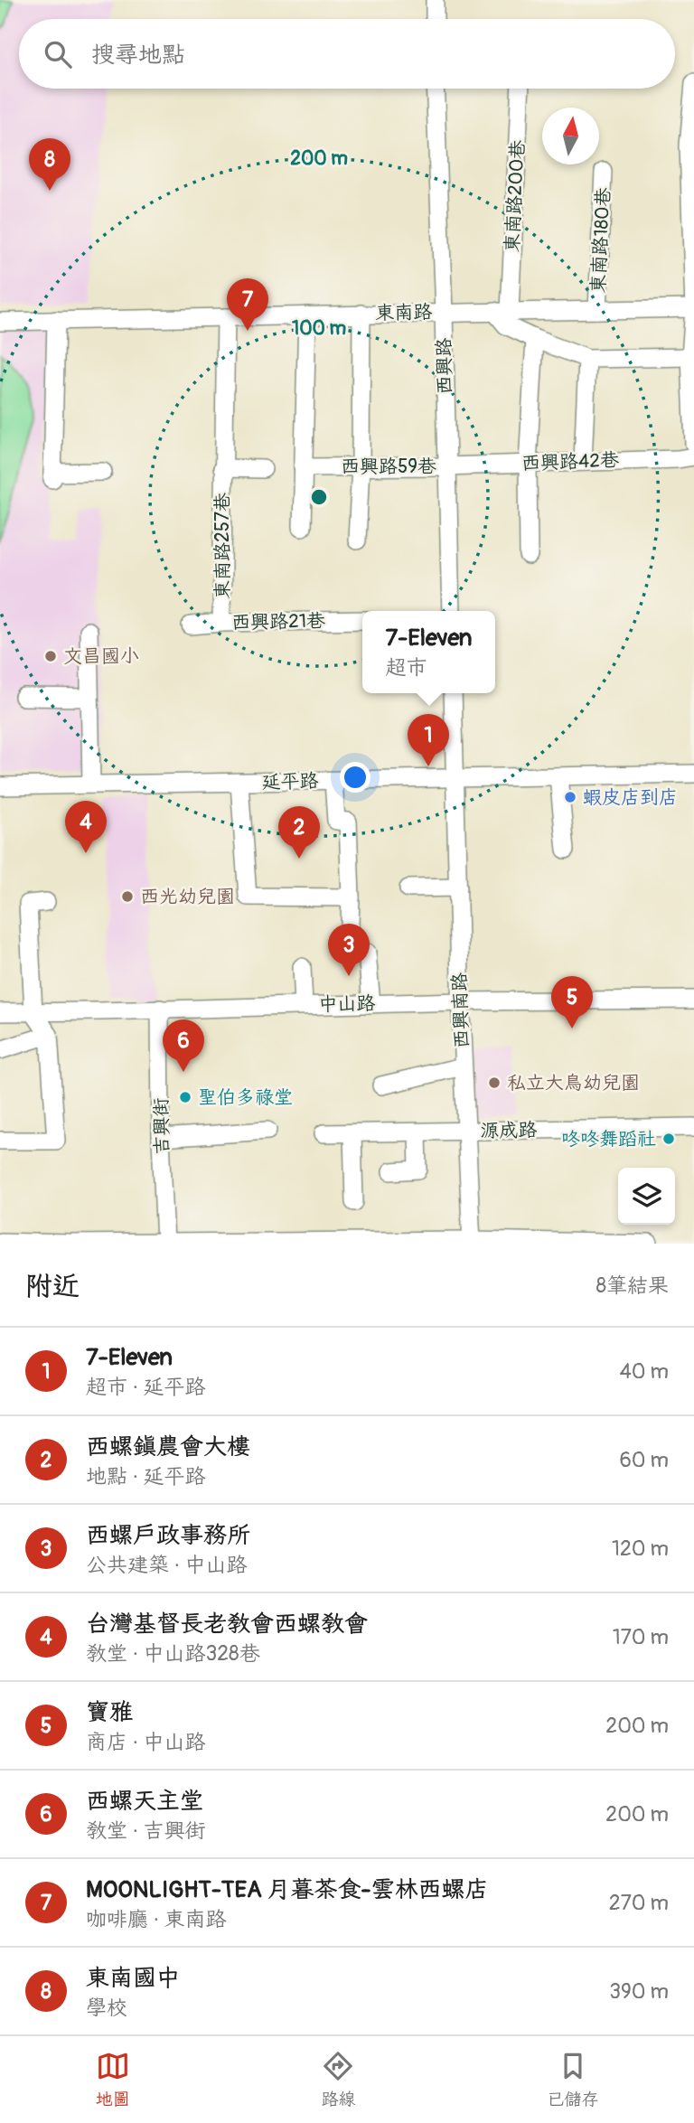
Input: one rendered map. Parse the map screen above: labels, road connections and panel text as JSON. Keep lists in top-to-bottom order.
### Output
{
  "streets": {
    "street": [
      "東南路200巷",
      "東南路180巷",
      "東南路",
      "西興路",
      "西興路42巷",
      "西興路59巷",
      "東南路257巷",
      "西興路21巷",
      "延平路",
      "中山路",
      "西興南路",
      "吉興街",
      "源成路"
    ]
  },
  "crossings": [
    ["東南路200巷", "東南路"],
    ["東南路180巷", "東南路"],
    ["東南路", "西興路"],
    ["東南路", "東南路257巷"],
    ["西興路", "西興路42巷"],
    ["西興路", "西興路59巷"],
    ["西興路42巷", "西興路59巷"],
    ["東南路257巷", "西興路21巷"],
    ["延平路", "西興南路"],
    ["中山路", "西興南路"],
    ["中山路", "吉興街"],
    ["西興南路", "源成路"]
  ],
  "places": [
    "文昌國小",
    "蝦皮店到店",
    "西光幼兒園",
    "私立大鳥幼兒園",
    "聖伯多祿堂",
    "咚咚舞蹈社"
  ],
  "north": "top",
  "page": {
    "search": "搜尋地點",
    "pins": [
      "8",
      "7",
      "1",
      "4",
      "2",
      "3",
      "5",
      "6"
    ],
    "popup": ["7-Eleven", "超市"],
    "heading": ["附近", "8筆結果"],
    "list": [
      {
        "mark": "1",
        "name": "7-Eleven",
        "note": "超市 · 延平路",
        "value": "40 m"
      },
      {
        "mark": "2",
        "name": "西螺鎮農會大樓",
        "note": "地點 · 延平路",
        "value": "60 m"
      },
      {
        "mark": "3",
        "name": "西螺戶政事務所",
        "note": "公共建築 · 中山路",
        "value": "120 m"
      },
      {
        "mark": "4",
        "name": "台灣基督長老教會西螺教會",
        "note": "教堂 · 中山路328巷",
        "value": "170 m"
      },
      {
        "mark": "5",
        "name": "寶雅",
        "note": "商店 · 中山路",
        "value": "200 m"
      },
      {
        "mark": "6",
        "name": "西螺天主堂",
        "note": "教堂 · 吉興街",
        "value": "200 m"
      },
      {
        "mark": "7",
        "name": "MOONLIGHT-TEA 月暮茶食-雲林西螺店",
        "note": "咖啡廳 · 東南路",
        "value": "270 m"
      },
      {
        "mark": "8",
        "name": "東南國中",
        "note": "學校",
        "value": "390 m"
      }
    ],
    "nav": ["地圖", "路線", "已儲存"]
  },
  "rings": ["200 m", "100 m"]
}
